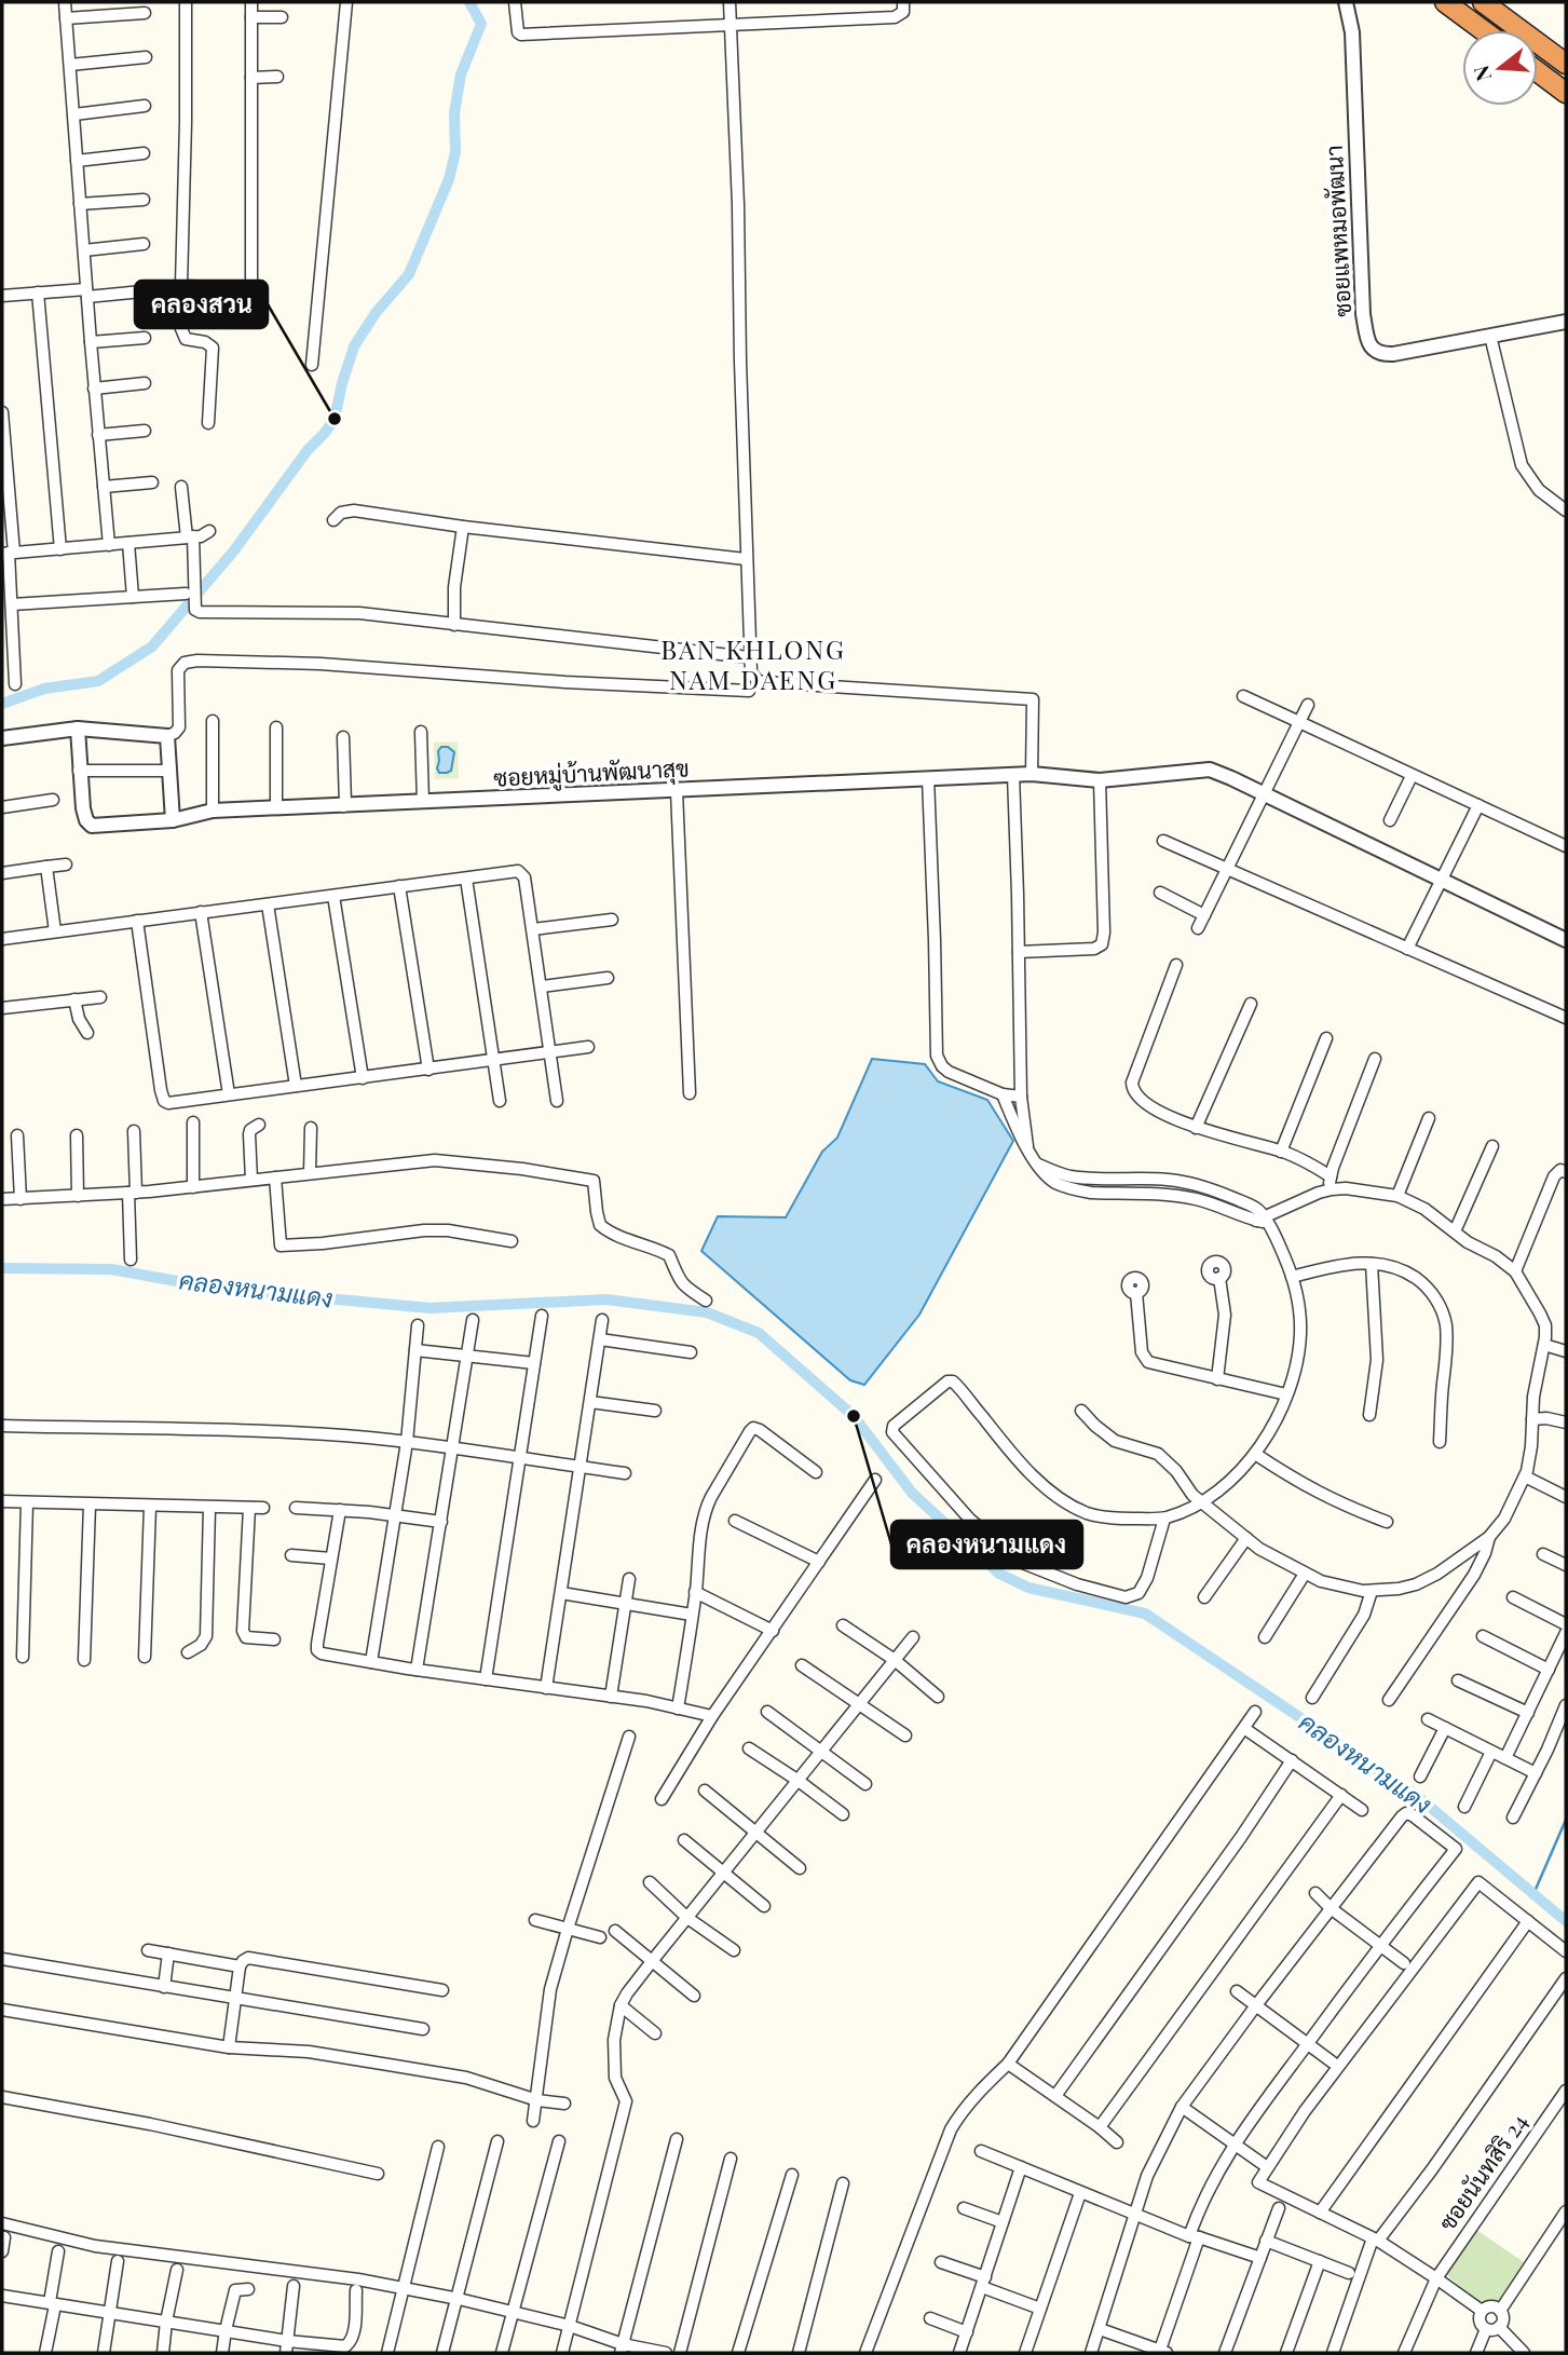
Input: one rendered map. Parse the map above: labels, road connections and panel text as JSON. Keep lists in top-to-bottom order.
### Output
{
  "streets": {
    "street": ["ซอยแพหมอพัฒนา", "ซอยหมู่บ้านพัฒนาสุข", "ซอยนันทสิริ 24"]
  },
  "districts": ["BAN KHLONG NAM DAENG"],
  "water": ["คลองหนามแดง"],
  "places": ["คลองสวน", "คลองหนามแดง"],
  "north": "left"
}
